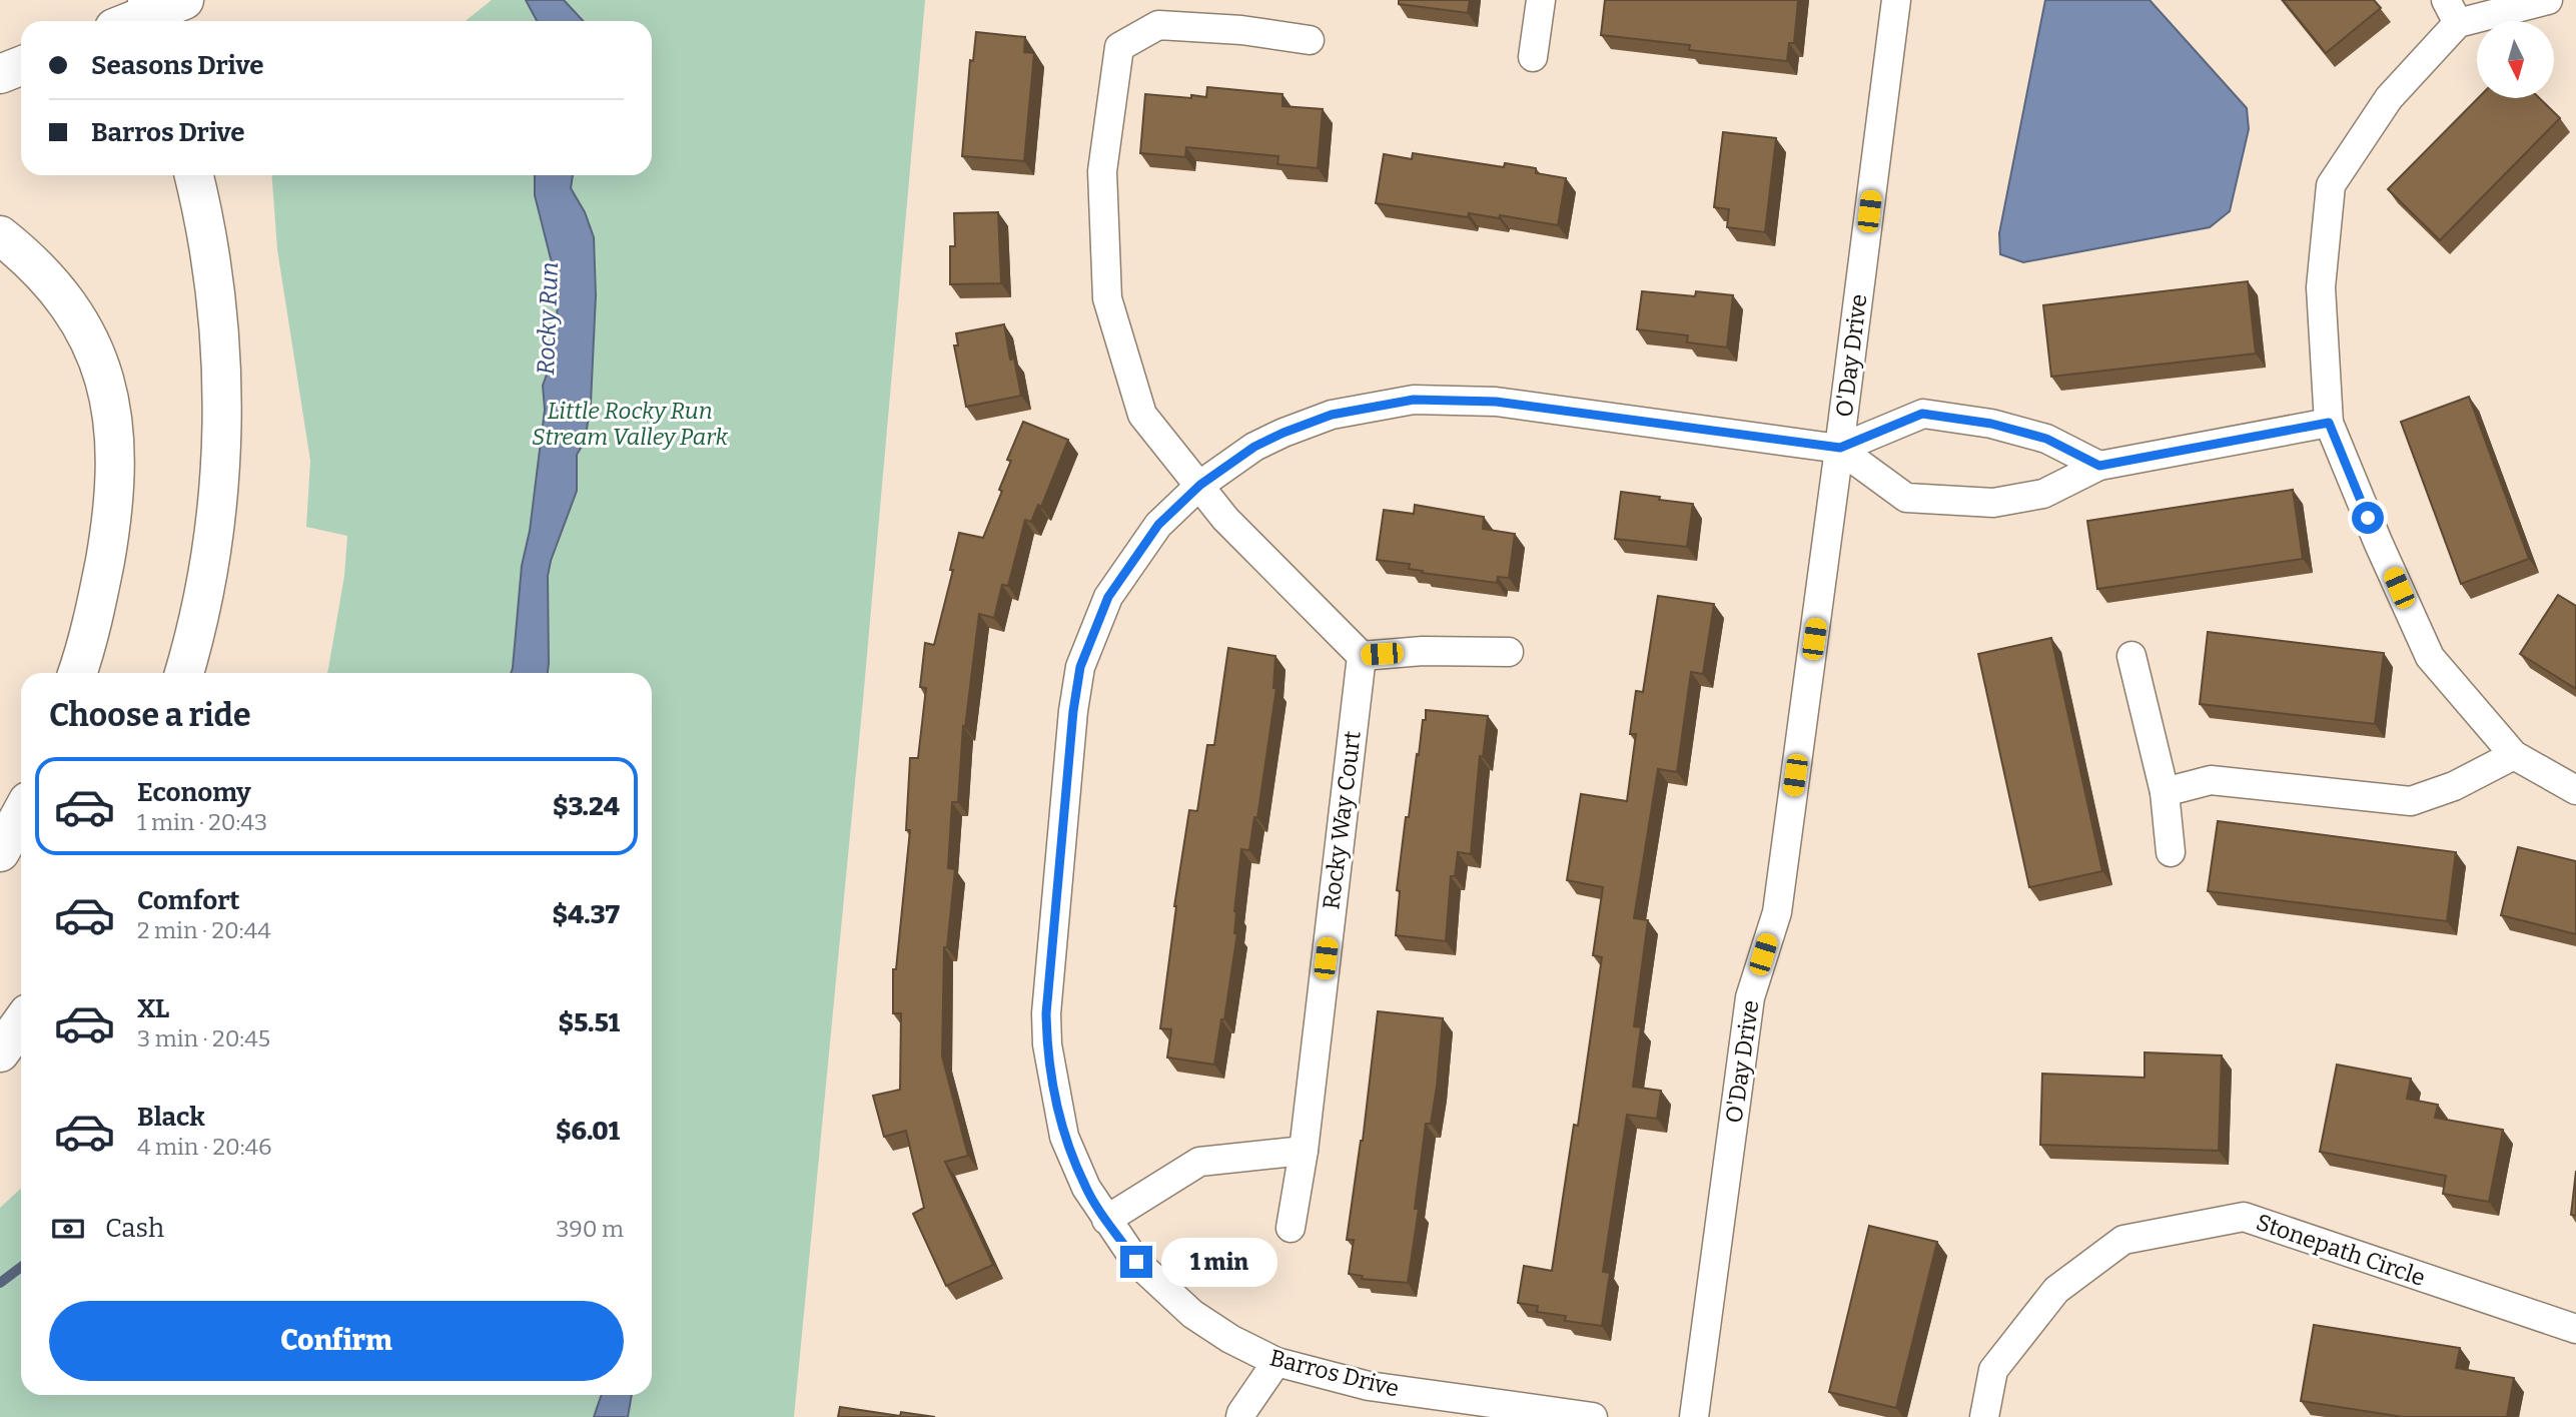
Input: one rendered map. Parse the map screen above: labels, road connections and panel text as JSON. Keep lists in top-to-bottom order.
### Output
{
  "streets": {
    "street": [
      "O'Day Drive",
      "Rocky Way Court",
      "Stonepath Circle",
      "Barros Drive"
    ]
  },
  "crossings": [
    ["O'Day Drive", "Barros Drive"]
  ],
  "water": ["Rocky Run"],
  "parks": ["Little Rocky Run Stream Valley Park"],
  "north": "bottom",
  "page": {
    "banner": ["Seasons Drive", "Barros Drive"],
    "heading": "Choose a ride",
    "list": [
      {
        "name": "Economy",
        "note": "1 min · 20:43",
        "value": "$3.24"
      },
      {
        "name": "Comfort",
        "note": "2 min · 20:44",
        "value": "$4.37"
      },
      {
        "name": "XL",
        "note": "3 min · 20:45",
        "value": "$5.51"
      },
      {
        "name": "Black",
        "note": "4 min · 20:46",
        "value": "$6.01"
      }
    ],
    "pay": ["Cash", "390 m"],
    "bubble": "1 min",
    "buttons": "Confirm"
  }
}
